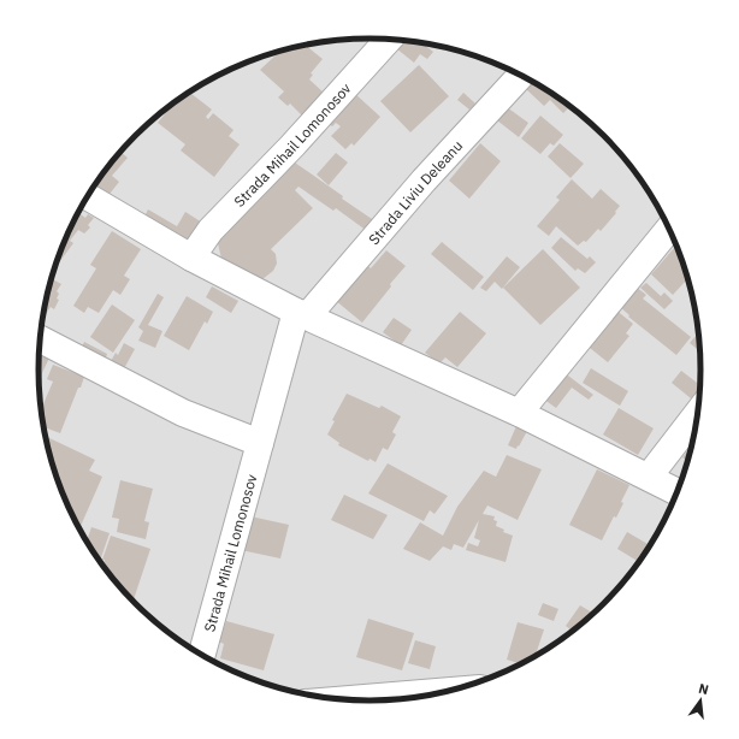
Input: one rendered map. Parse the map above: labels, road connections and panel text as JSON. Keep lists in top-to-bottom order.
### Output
{
  "streets": {
    "street": ["Strada Mihail Lomonosov", "Strada Liviu Deleanu"]
  },
  "crossings": [
    ["Strada Mihail Lomonosov", "Strada Liviu Deleanu"]
  ],
  "north": "top"
}
